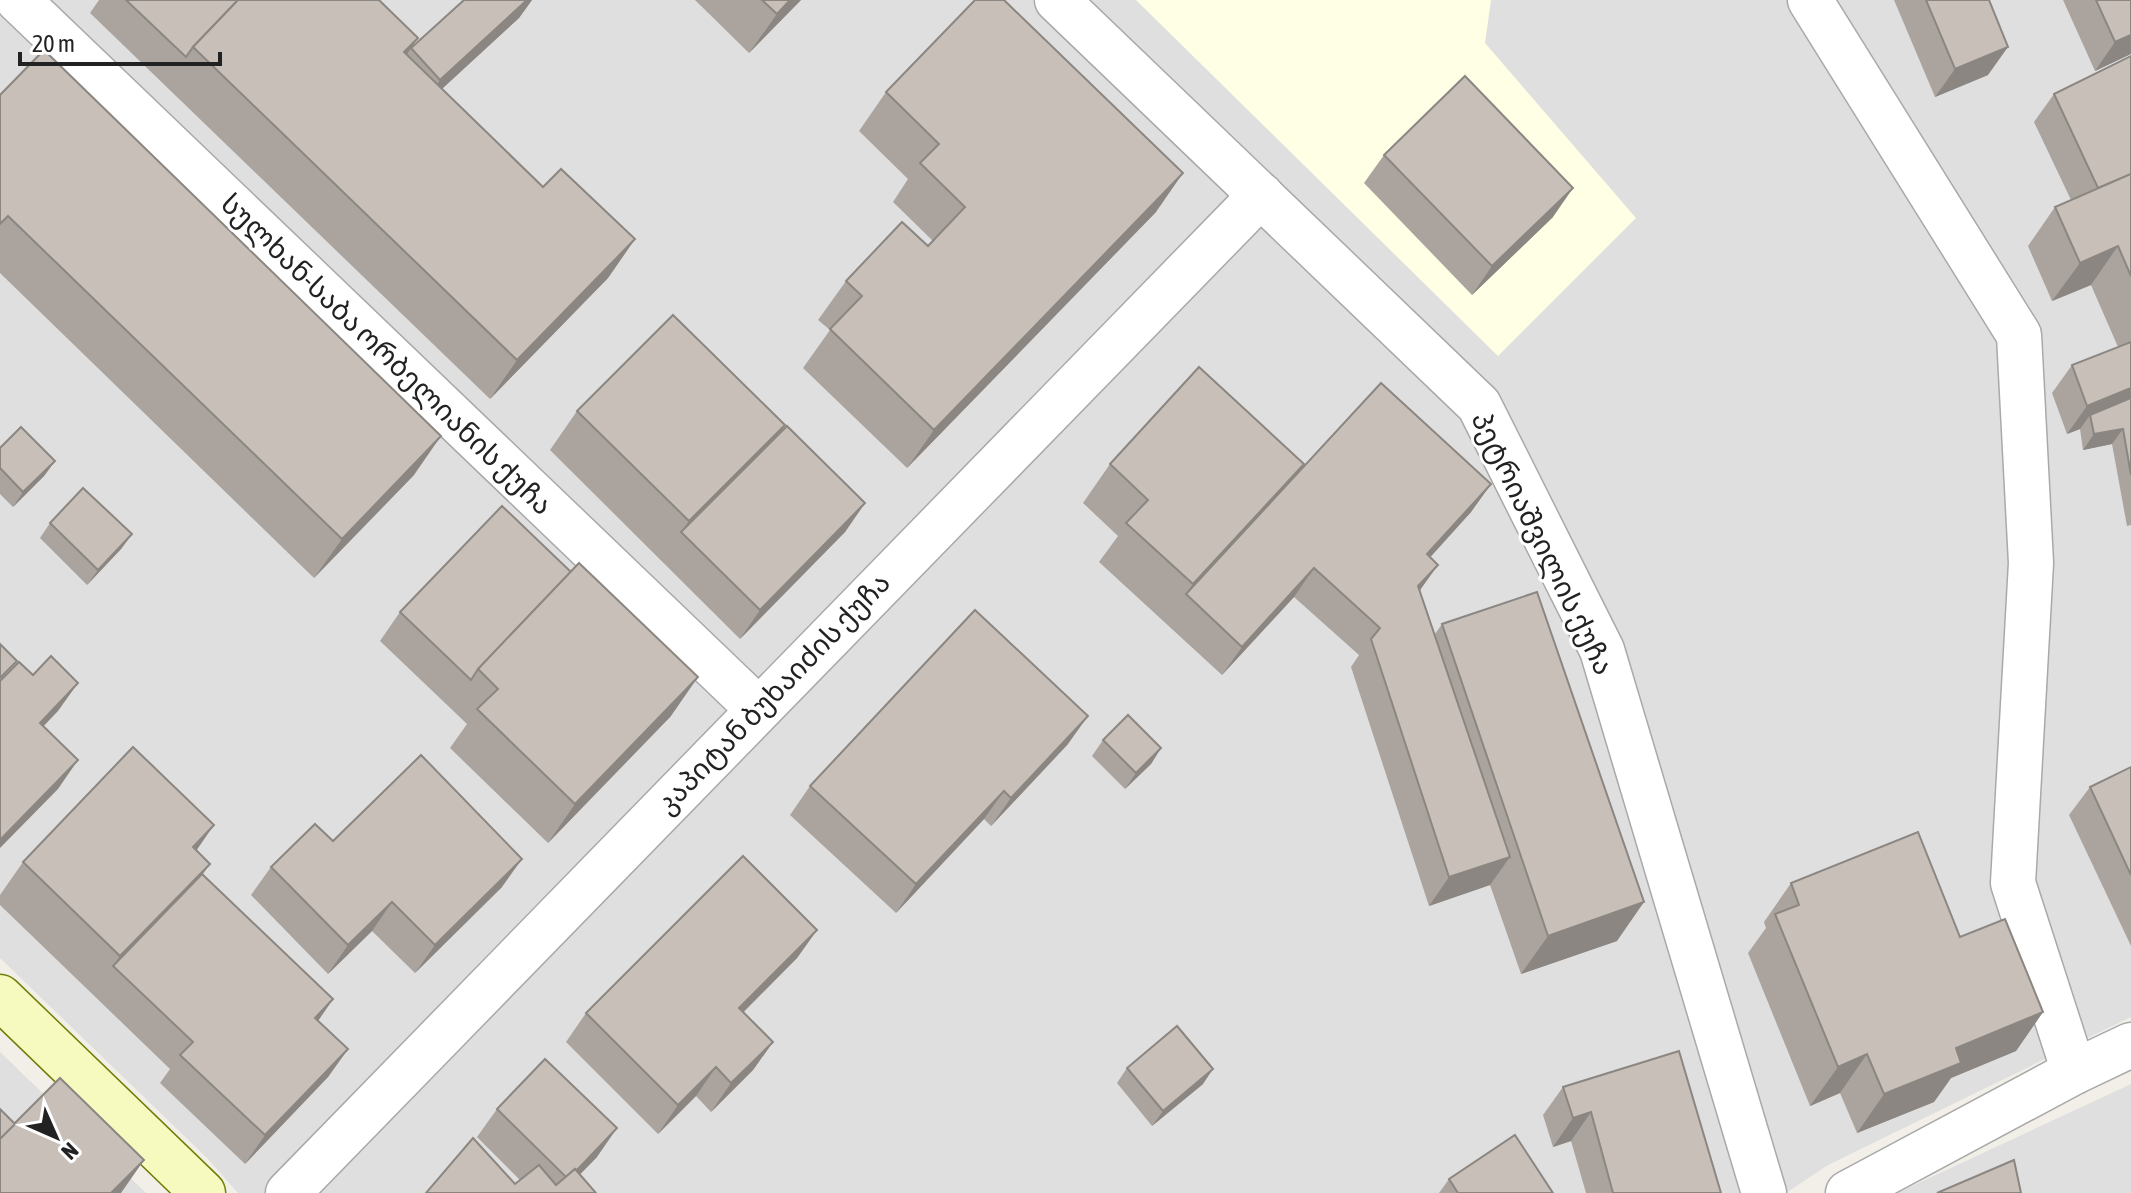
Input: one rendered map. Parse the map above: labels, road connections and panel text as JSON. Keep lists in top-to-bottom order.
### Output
{
  "streets": {
    "street": ["სულხან-საბა ორბელიანის ქუჩა", "პეტრიაშვილის ქუჩა", "კაპიტან ბუხაიძის ქუჩა"]
  },
  "crossings": [
    ["სულხან-საბა ორბელიანის ქუჩა", "კაპიტან ბუხაიძის ქუჩა"],
    ["პეტრიაშვილის ქუჩა", "კაპიტან ბუხაიძის ქუჩა"]
  ],
  "scale_bar": "20 m",
  "north": "bottom right"
}
